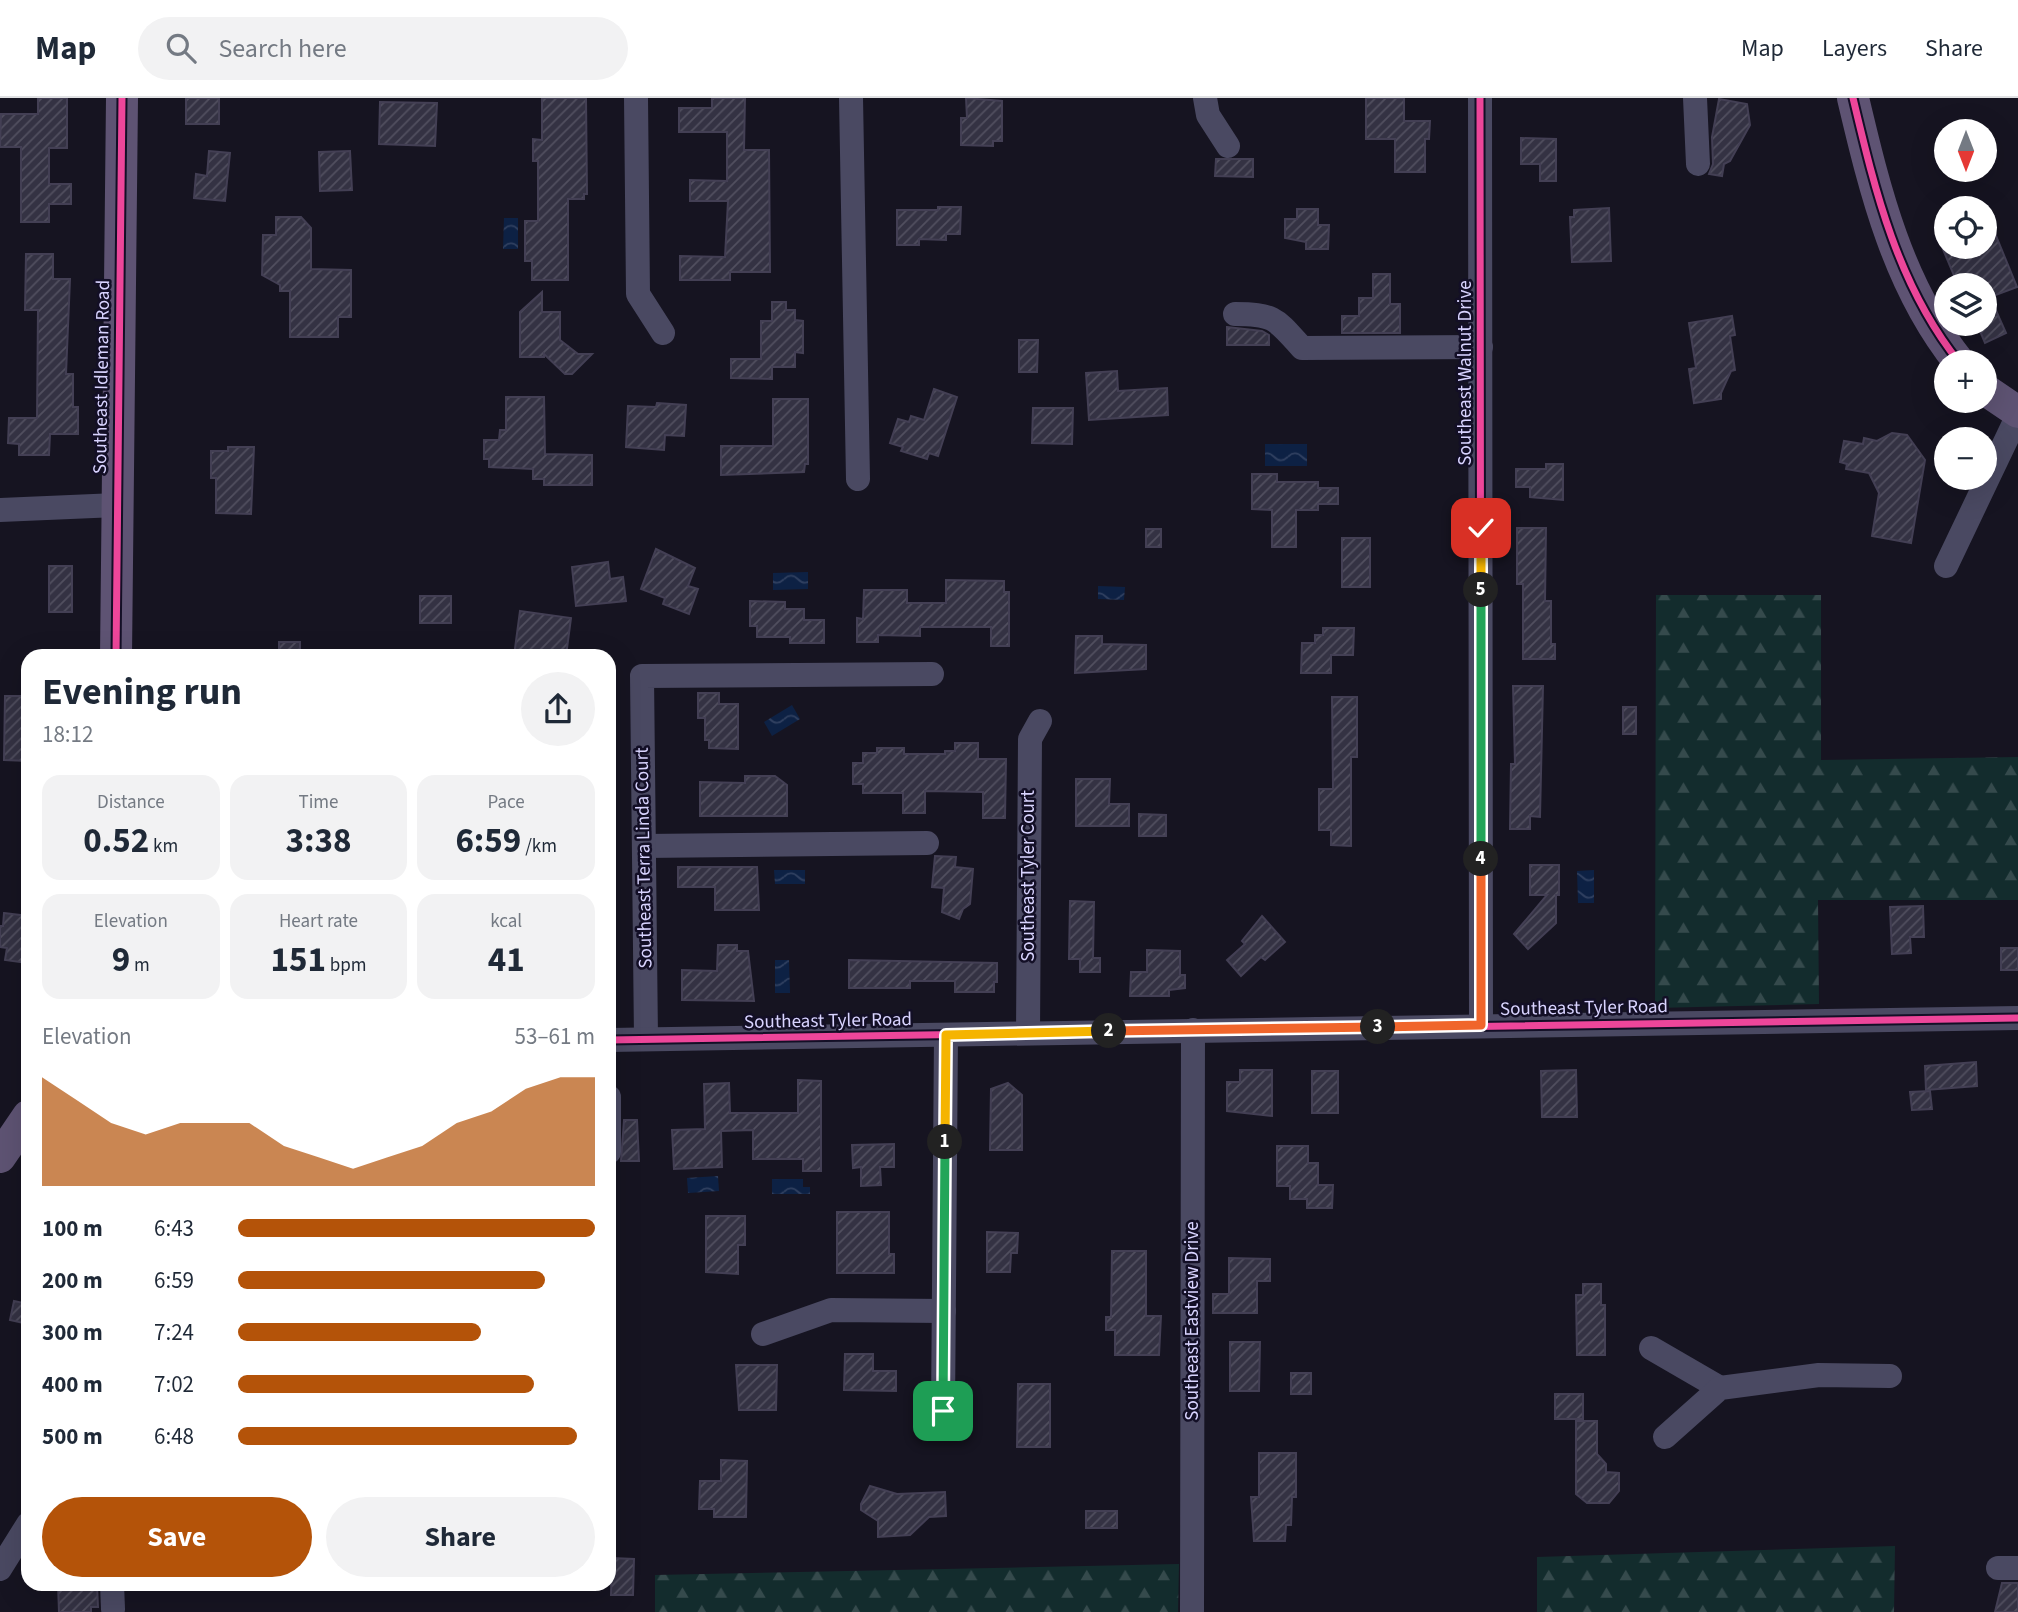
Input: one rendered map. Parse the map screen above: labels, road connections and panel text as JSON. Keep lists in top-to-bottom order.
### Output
{
  "streets": {
    "main road": ["Southeast Idleman Road"],
    "street": [
      "Southeast Walnut Drive",
      "Southeast Terra Linda Court",
      "Southeast Tyler Court",
      "Southeast Tyler Road",
      "Southeast Eastview Drive"
    ]
  },
  "crossings": [
    ["Southeast Walnut Drive", "Southeast Tyler Road"],
    ["Southeast Terra Linda Court", "Southeast Tyler Road"],
    ["Southeast Tyler Court", "Southeast Tyler Road"],
    ["Southeast Tyler Road", "Southeast Eastview Drive"]
  ],
  "north": "bottom",
  "page": {
    "header": "Map",
    "search": "Search here",
    "nav": ["Map", "Layers", "Share"],
    "map_buttons": ["+", "−"],
    "pins": [
      "5",
      "4",
      "3",
      "2",
      "1"
    ],
    "heading": ["Evening run", "18:12"],
    "stats": [
      ["Distance", "0.52 km"],
      ["Time", "3:38"],
      ["Pace", "6:59 /km"],
      ["Elevation", "9 m"],
      ["Heart rate", "151 bpm"],
      ["kcal", "41"]
    ],
    "chart": ["Elevation", "53–61 m"],
    "list": [
      {
        "name": "100 m",
        "note": "6:43"
      },
      {
        "name": "200 m",
        "note": "6:59"
      },
      {
        "name": "300 m",
        "note": "7:24"
      },
      {
        "name": "400 m",
        "note": "7:02"
      },
      {
        "name": "500 m",
        "note": "6:48"
      }
    ],
    "buttons": ["Save", "Share"]
  }
}
